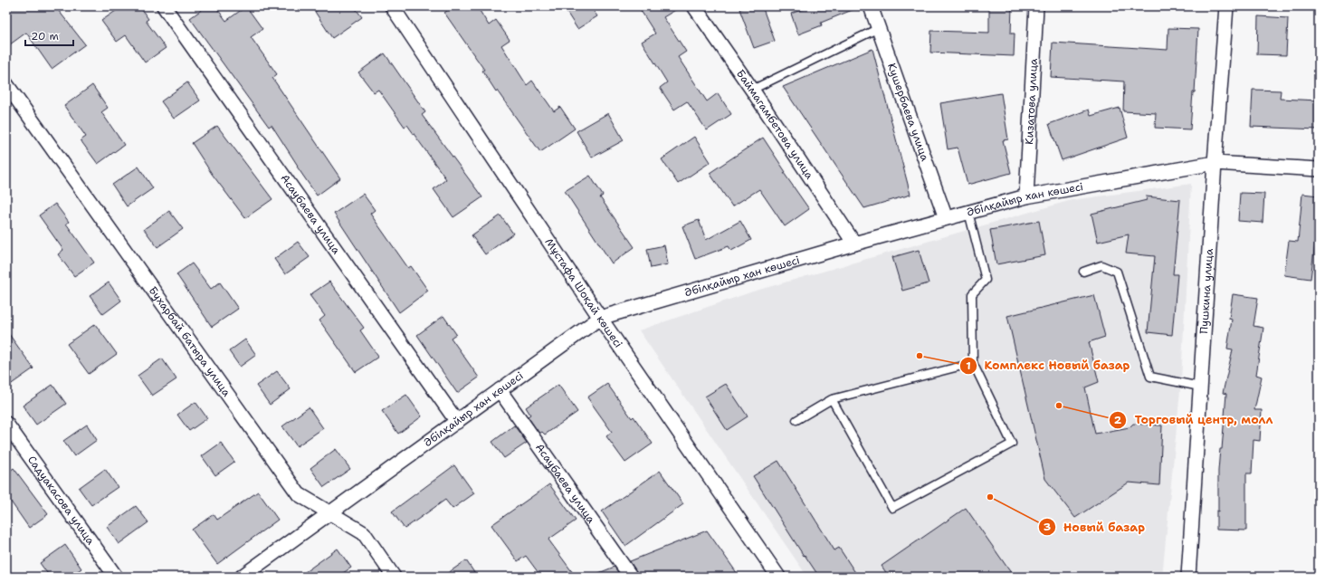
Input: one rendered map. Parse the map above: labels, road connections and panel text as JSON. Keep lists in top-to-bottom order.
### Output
{
  "streets": {
    "street": [
      "Кизатова улица",
      "Кушербаева улица",
      "Баймагамбетова улица",
      "Әбілқайыр хан көшесі",
      "Асаубаева улица",
      "Пушкина улица",
      "Мұстафа Шоқай көшесі",
      "Бухарбай батыра улица",
      "Садуакасова улица"
    ]
  },
  "crossings": [
    ["Кизатова улица", "Әбілқайыр хан көшесі"],
    ["Кушербаева улица", "Әбілқайыр хан көшесі"],
    ["Баймагамбетова улица", "Әбілқайыр хан көшесі"],
    ["Әбілқайыр хан көшесі", "Асаубаева улица"],
    ["Әбілқайыр хан көшесі", "Пушкина улица"],
    ["Әбілқайыр хан көшесі", "Мұстафа Шоқай көшесі"],
    ["Әбілқайыр хан көшесі", "Бухарбай батыра улица"]
  ],
  "places": ["Комплекс Новый базар", "Торговый центр, молл", "Новый базар"],
  "scale_bar": "20 m"
}
